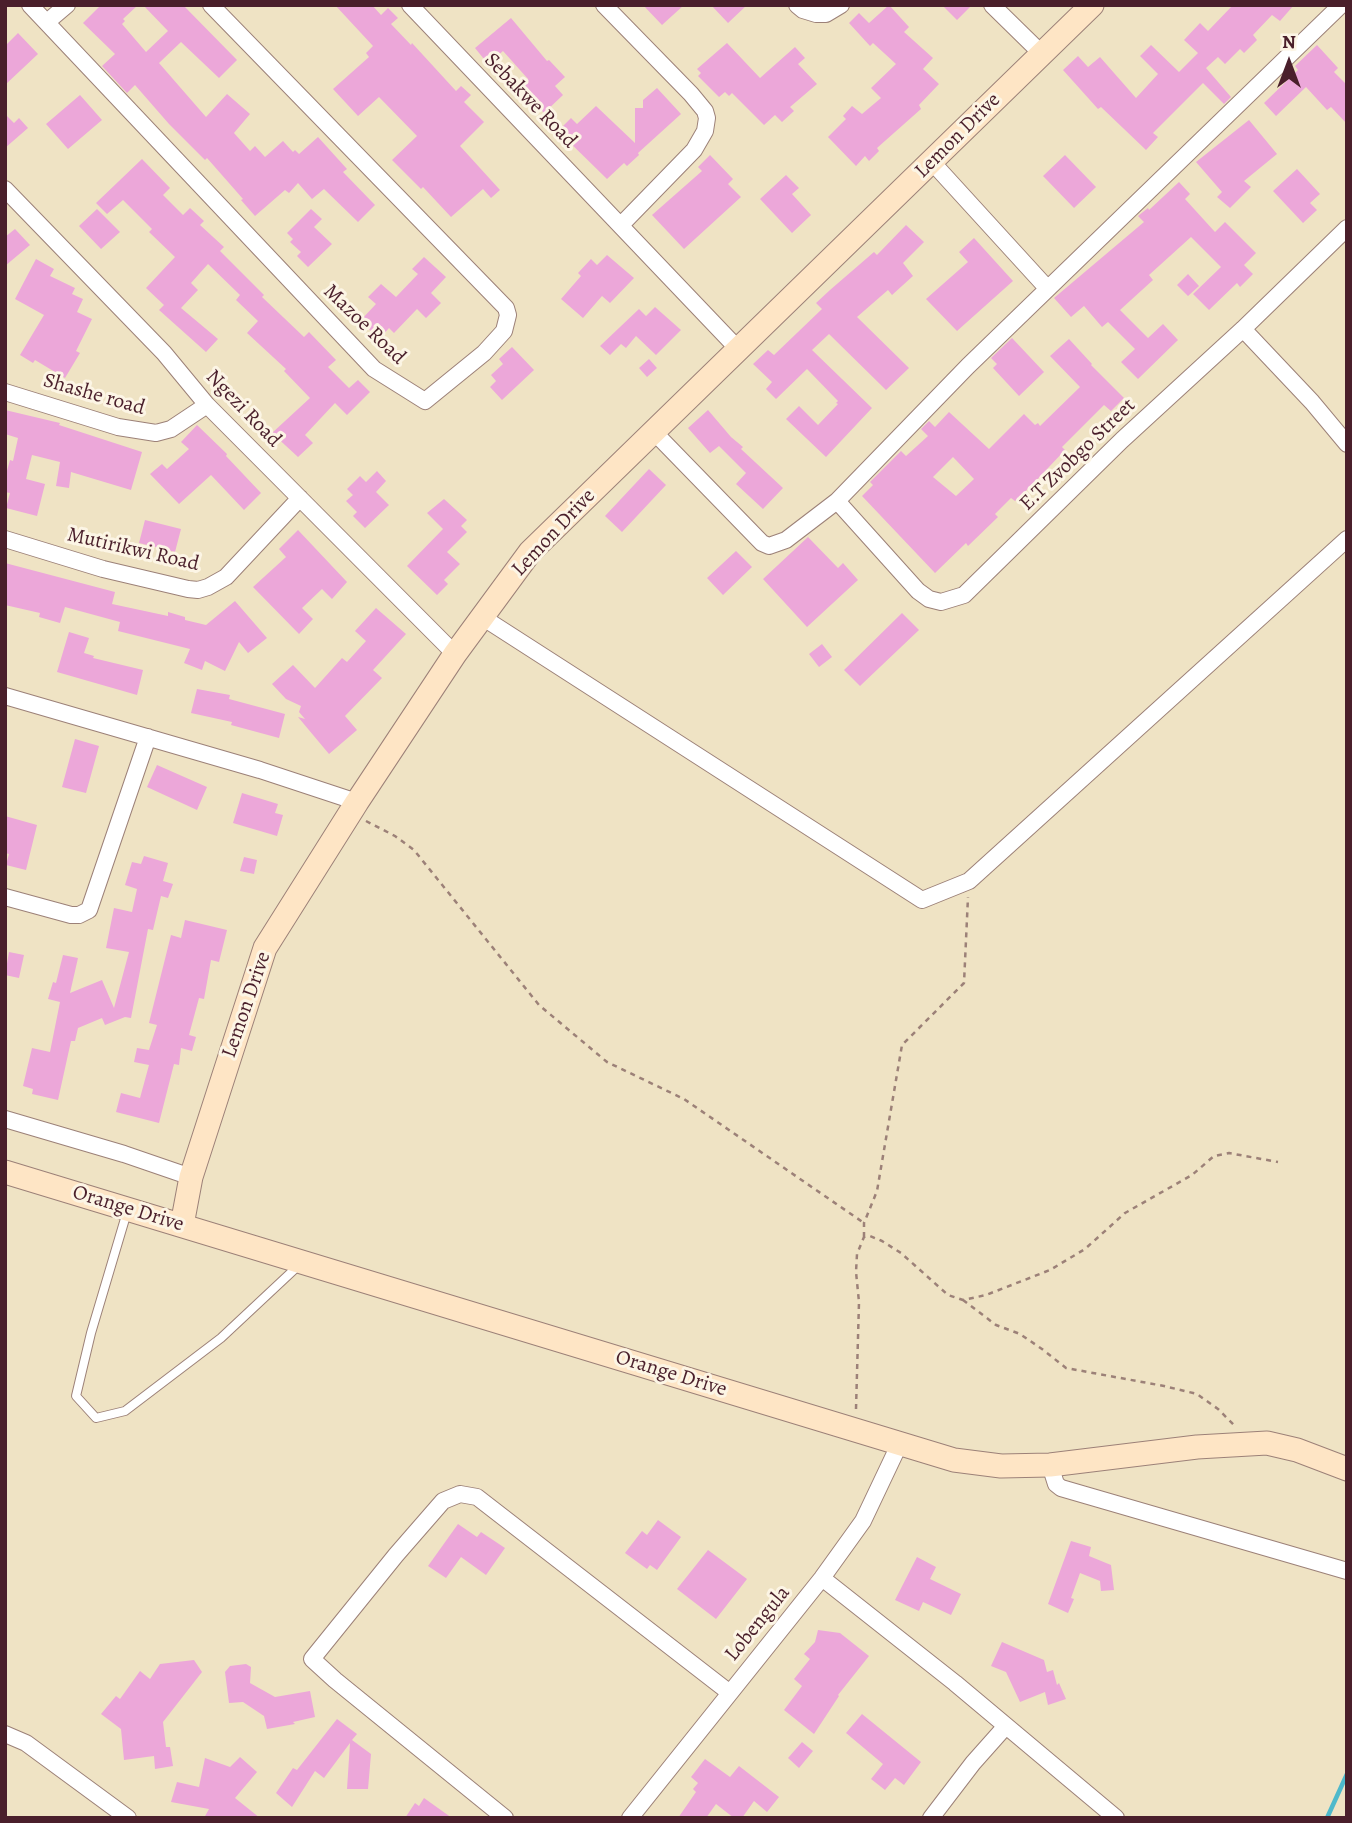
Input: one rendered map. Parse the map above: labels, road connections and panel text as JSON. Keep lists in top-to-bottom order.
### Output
{
  "streets": {
    "street": [
      "Sebakwe Road",
      "Lemon Drive",
      "Mazoe Road",
      "Shashe road",
      "Ngezi Road",
      "E.T Zvobgo Street",
      "Mutirikwi Road",
      "Orange Drive",
      "Lobengula"
    ]
  },
  "crossings": [
    ["Sebakwe Road", "Lemon Drive"],
    ["Lemon Drive", "Ngezi Road"],
    ["Lemon Drive", "Orange Drive"],
    ["Shashe road", "Ngezi Road"],
    ["Ngezi Road", "Mutirikwi Road"],
    ["Orange Drive", "Lobengula"]
  ],
  "north": "top"
}
